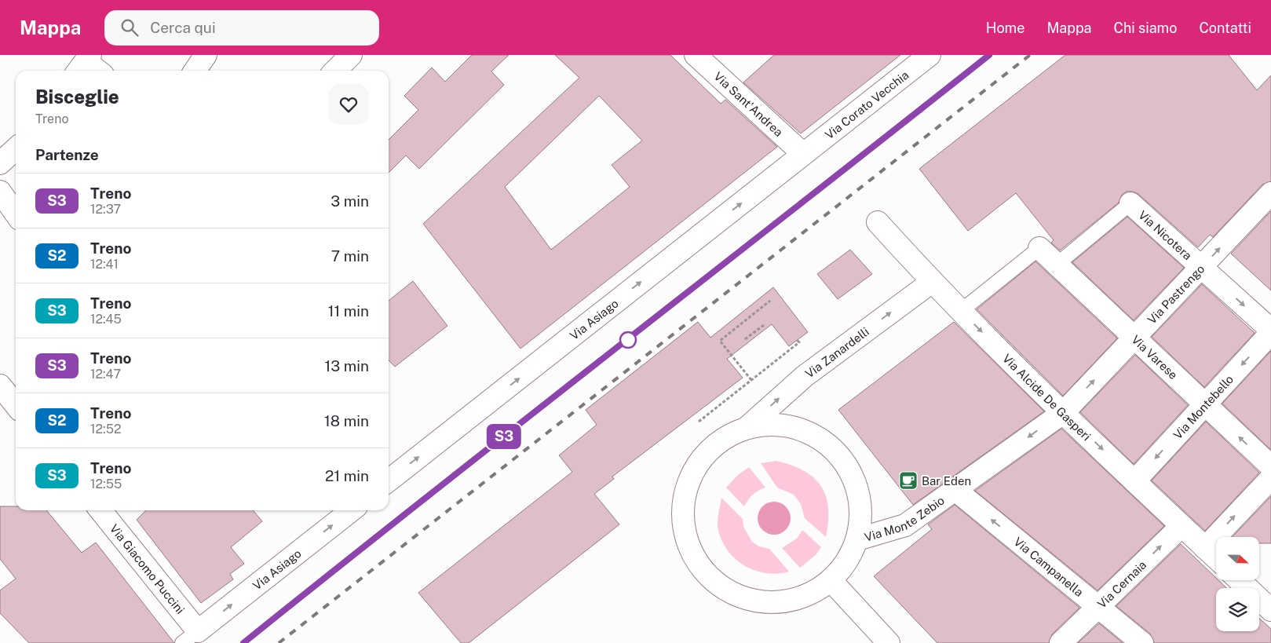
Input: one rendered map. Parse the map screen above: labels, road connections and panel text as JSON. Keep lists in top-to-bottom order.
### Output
{
  "streets": {
    "street": [
      "Via Sant'Andrea",
      "Via Corato Vecchia",
      "Via Nicotera",
      "Via Pastrengo",
      "Via Asiago",
      "Via Zanardelli",
      "Via Varese",
      "Via Alcide De Gasperi",
      "Via Montebello",
      "Via Monte Zebio",
      "Via Campanella",
      "Via Giacomo Puccini",
      "Via Cernaia"
    ]
  },
  "crossings": [
    ["Via Sant'Andrea", "Via Corato Vecchia"],
    ["Via Sant'Andrea", "Via Asiago"],
    ["Via Corato Vecchia", "Via Asiago"],
    ["Via Nicotera", "Via Pastrengo"],
    ["Via Pastrengo", "Via Varese"],
    ["Via Pastrengo", "Via Alcide De Gasperi"],
    ["Via Pastrengo", "Via Monte Zebio"],
    ["Via Asiago", "Via Giacomo Puccini"],
    ["Via Zanardelli", "Via Alcide De Gasperi"],
    ["Via Varese", "Via Montebello"],
    ["Via Alcide De Gasperi", "Via Montebello"],
    ["Via Alcide De Gasperi", "Via Monte Zebio"],
    ["Via Alcide De Gasperi", "Via Cernaia"],
    ["Via Monte Zebio", "Via Campanella"],
    ["Via Campanella", "Via Cernaia"]
  ],
  "one_way": [
    "Via Nicotera",
    "Via Pastrengo",
    "Via Asiago",
    "Via Zanardelli",
    "Via Alcide De Gasperi",
    "Via Monte Zebio",
    "Via Campanella",
    "Via Cernaia"
  ],
  "places": {
    "cafe": ["Bar Eden"]
  },
  "north": "right",
  "page": {
    "header": "Mappa",
    "search": "Cerca qui",
    "nav": [
      "Home",
      "Mappa",
      "Chi siamo",
      "Contatti"
    ],
    "on_map": "S3",
    "heading": [
      ["Bisceglie", "Treno"],
      "Partenze"
    ],
    "list": [
      {
        "mark": "S3",
        "name": "Treno",
        "note": "12:37",
        "value": "3 min"
      },
      {
        "mark": "S2",
        "name": "Treno",
        "note": "12:41",
        "value": "7 min"
      },
      {
        "mark": "S3",
        "name": "Treno",
        "note": "12:45",
        "value": "11 min"
      },
      {
        "mark": "S3",
        "name": "Treno",
        "note": "12:47",
        "value": "13 min"
      },
      {
        "mark": "S2",
        "name": "Treno",
        "note": "12:52",
        "value": "18 min"
      },
      {
        "mark": "S3",
        "name": "Treno",
        "note": "12:55",
        "value": "21 min"
      }
    ]
  }
}
